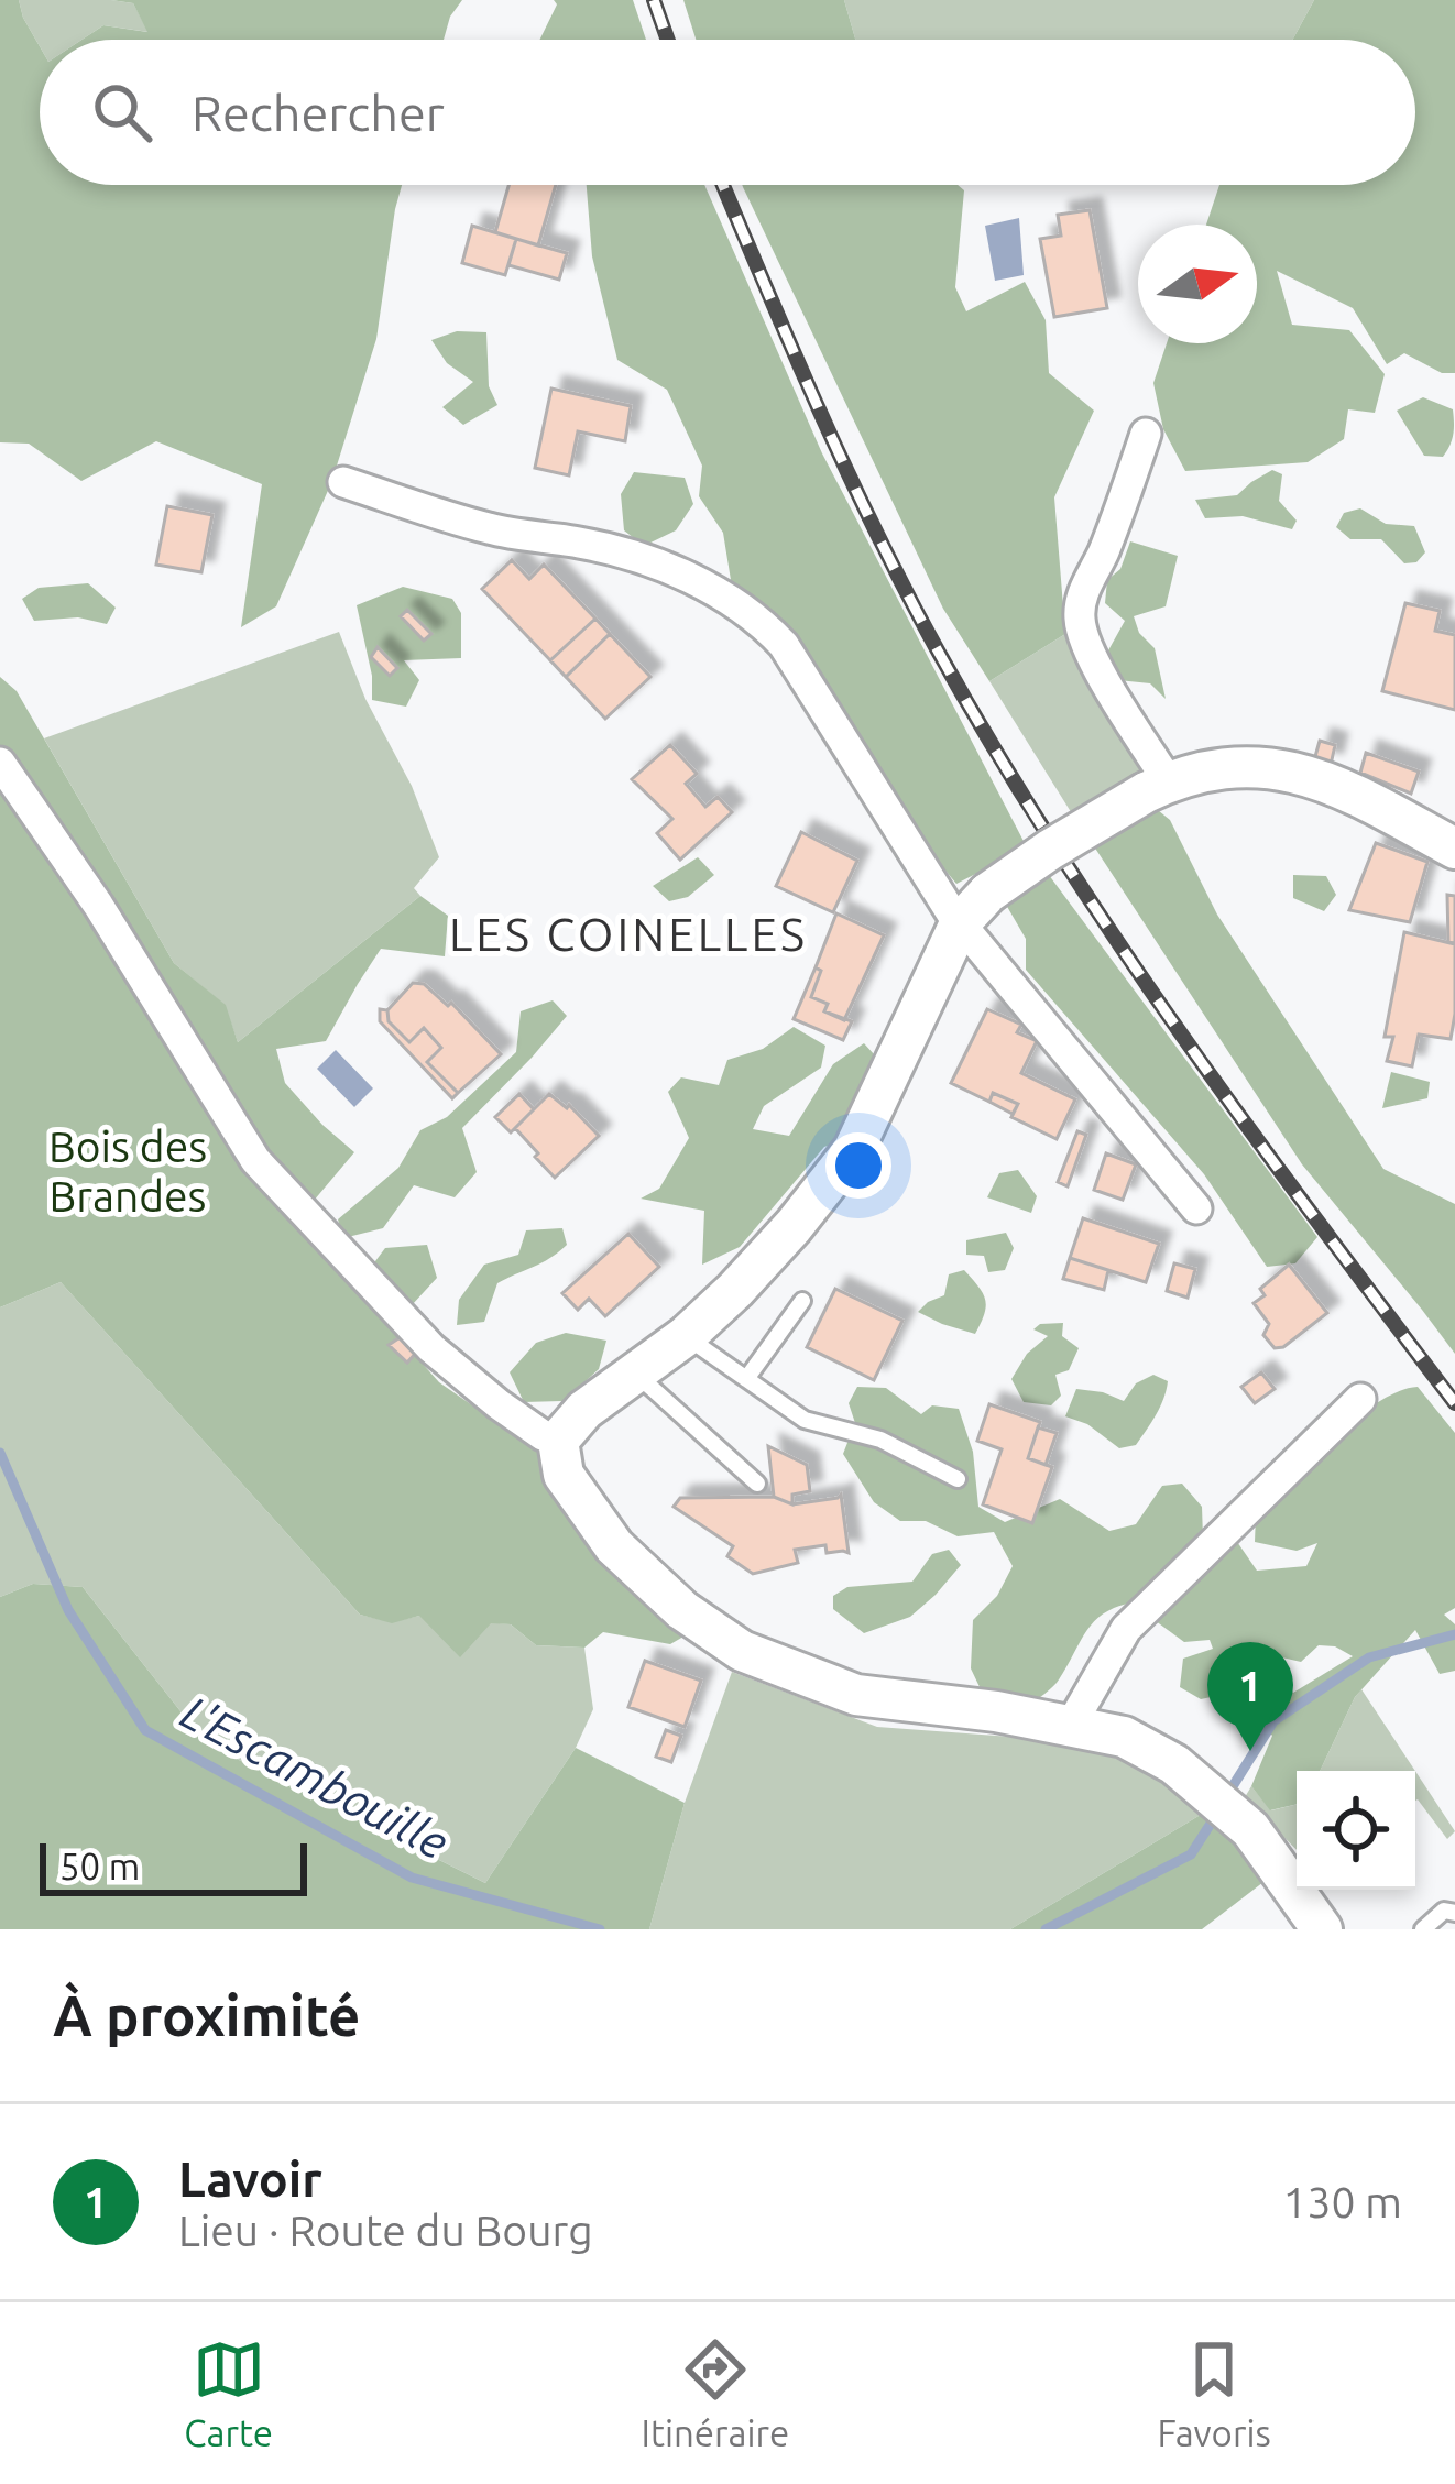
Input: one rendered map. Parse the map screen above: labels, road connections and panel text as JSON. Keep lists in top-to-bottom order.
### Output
{
  "districts": ["LES COINELLES"],
  "water": ["L'Escambouille"],
  "parks": ["Bois des Brandes"],
  "scale_bar": "50 m",
  "north": "right",
  "page": {
    "search": "Rechercher",
    "pins": "1",
    "scale": "50 m",
    "heading": "À proximité",
    "list": [
      {
        "mark": "1",
        "name": "Lavoir",
        "note": "Lieu · Route du Bourg",
        "value": "130 m"
      }
    ],
    "nav": ["Carte", "Itinéraire", "Favoris"]
  }
}
